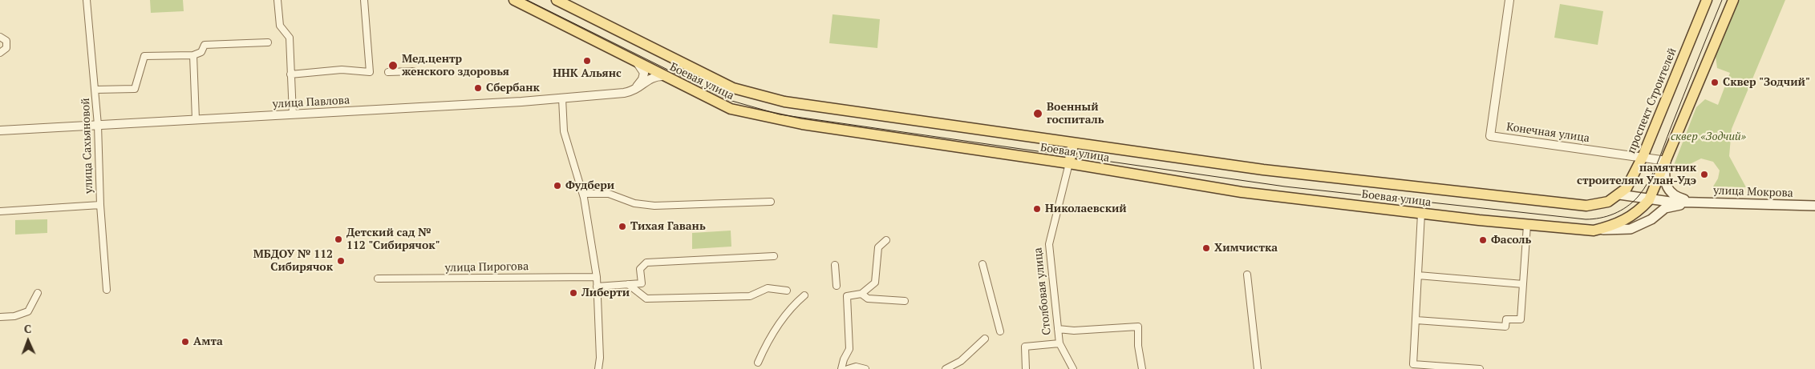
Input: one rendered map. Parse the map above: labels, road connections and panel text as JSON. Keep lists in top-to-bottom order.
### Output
{
  "streets": {
    "main road": [
      "Боевая улица",
      "проспект Строителей",
      "улица Мокрова",
      "Столбовая улица"
    ],
    "street": [
      "улица Павлова",
      "Конечная улица",
      "улица Сахьяновой",
      "улица Пирогова"
    ]
  },
  "crossings": [
    ["Боевая улица", "проспект Строителей"],
    ["Боевая улица", "улица Павлова"],
    ["Боевая улица", "улица Мокрова"],
    ["Боевая улица", "Столбовая улица"],
    ["проспект Строителей", "Конечная улица"],
    ["проспект Строителей", "улица Мокрова"],
    ["улица Павлова", "улица Сахьяновой"]
  ],
  "parks": ["сквер «Зодчий»"],
  "places": [
    "ННК Альянс",
    "Мед.центр женского здоровья",
    "Сквер \"Зодчий\"",
    "Сбербанк",
    "Военный госпиталь",
    "памятник строителям Улан-Удэ",
    "Фудбери",
    "Николаевский",
    "Тихая Гавань",
    "Детский сад № 112 \"Сибирячок\"",
    "Фасоль",
    "Химчистка",
    "МБДОУ № 112 Сибирячок",
    "Либерти",
    "Амта"
  ],
  "north": "top"
}
